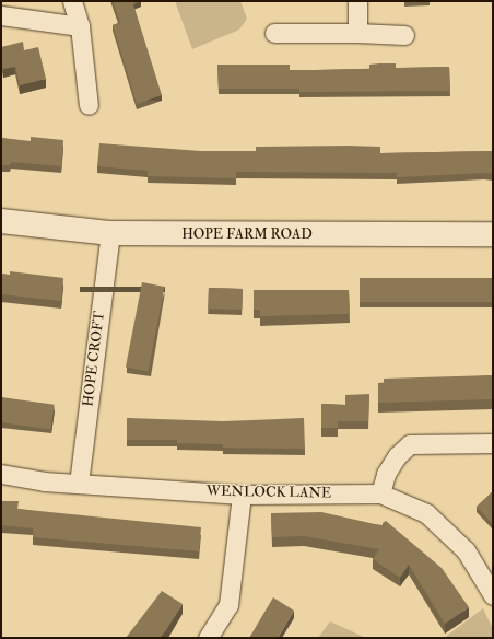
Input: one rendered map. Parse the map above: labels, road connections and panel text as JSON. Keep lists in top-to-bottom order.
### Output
{
  "streets": {
    "street": ["HOPE FARM ROAD", "HOPE CROFT", "WENLOCK LANE"]
  },
  "crossings": [
    ["HOPE FARM ROAD", "HOPE CROFT"],
    ["HOPE CROFT", "WENLOCK LANE"]
  ]
}
